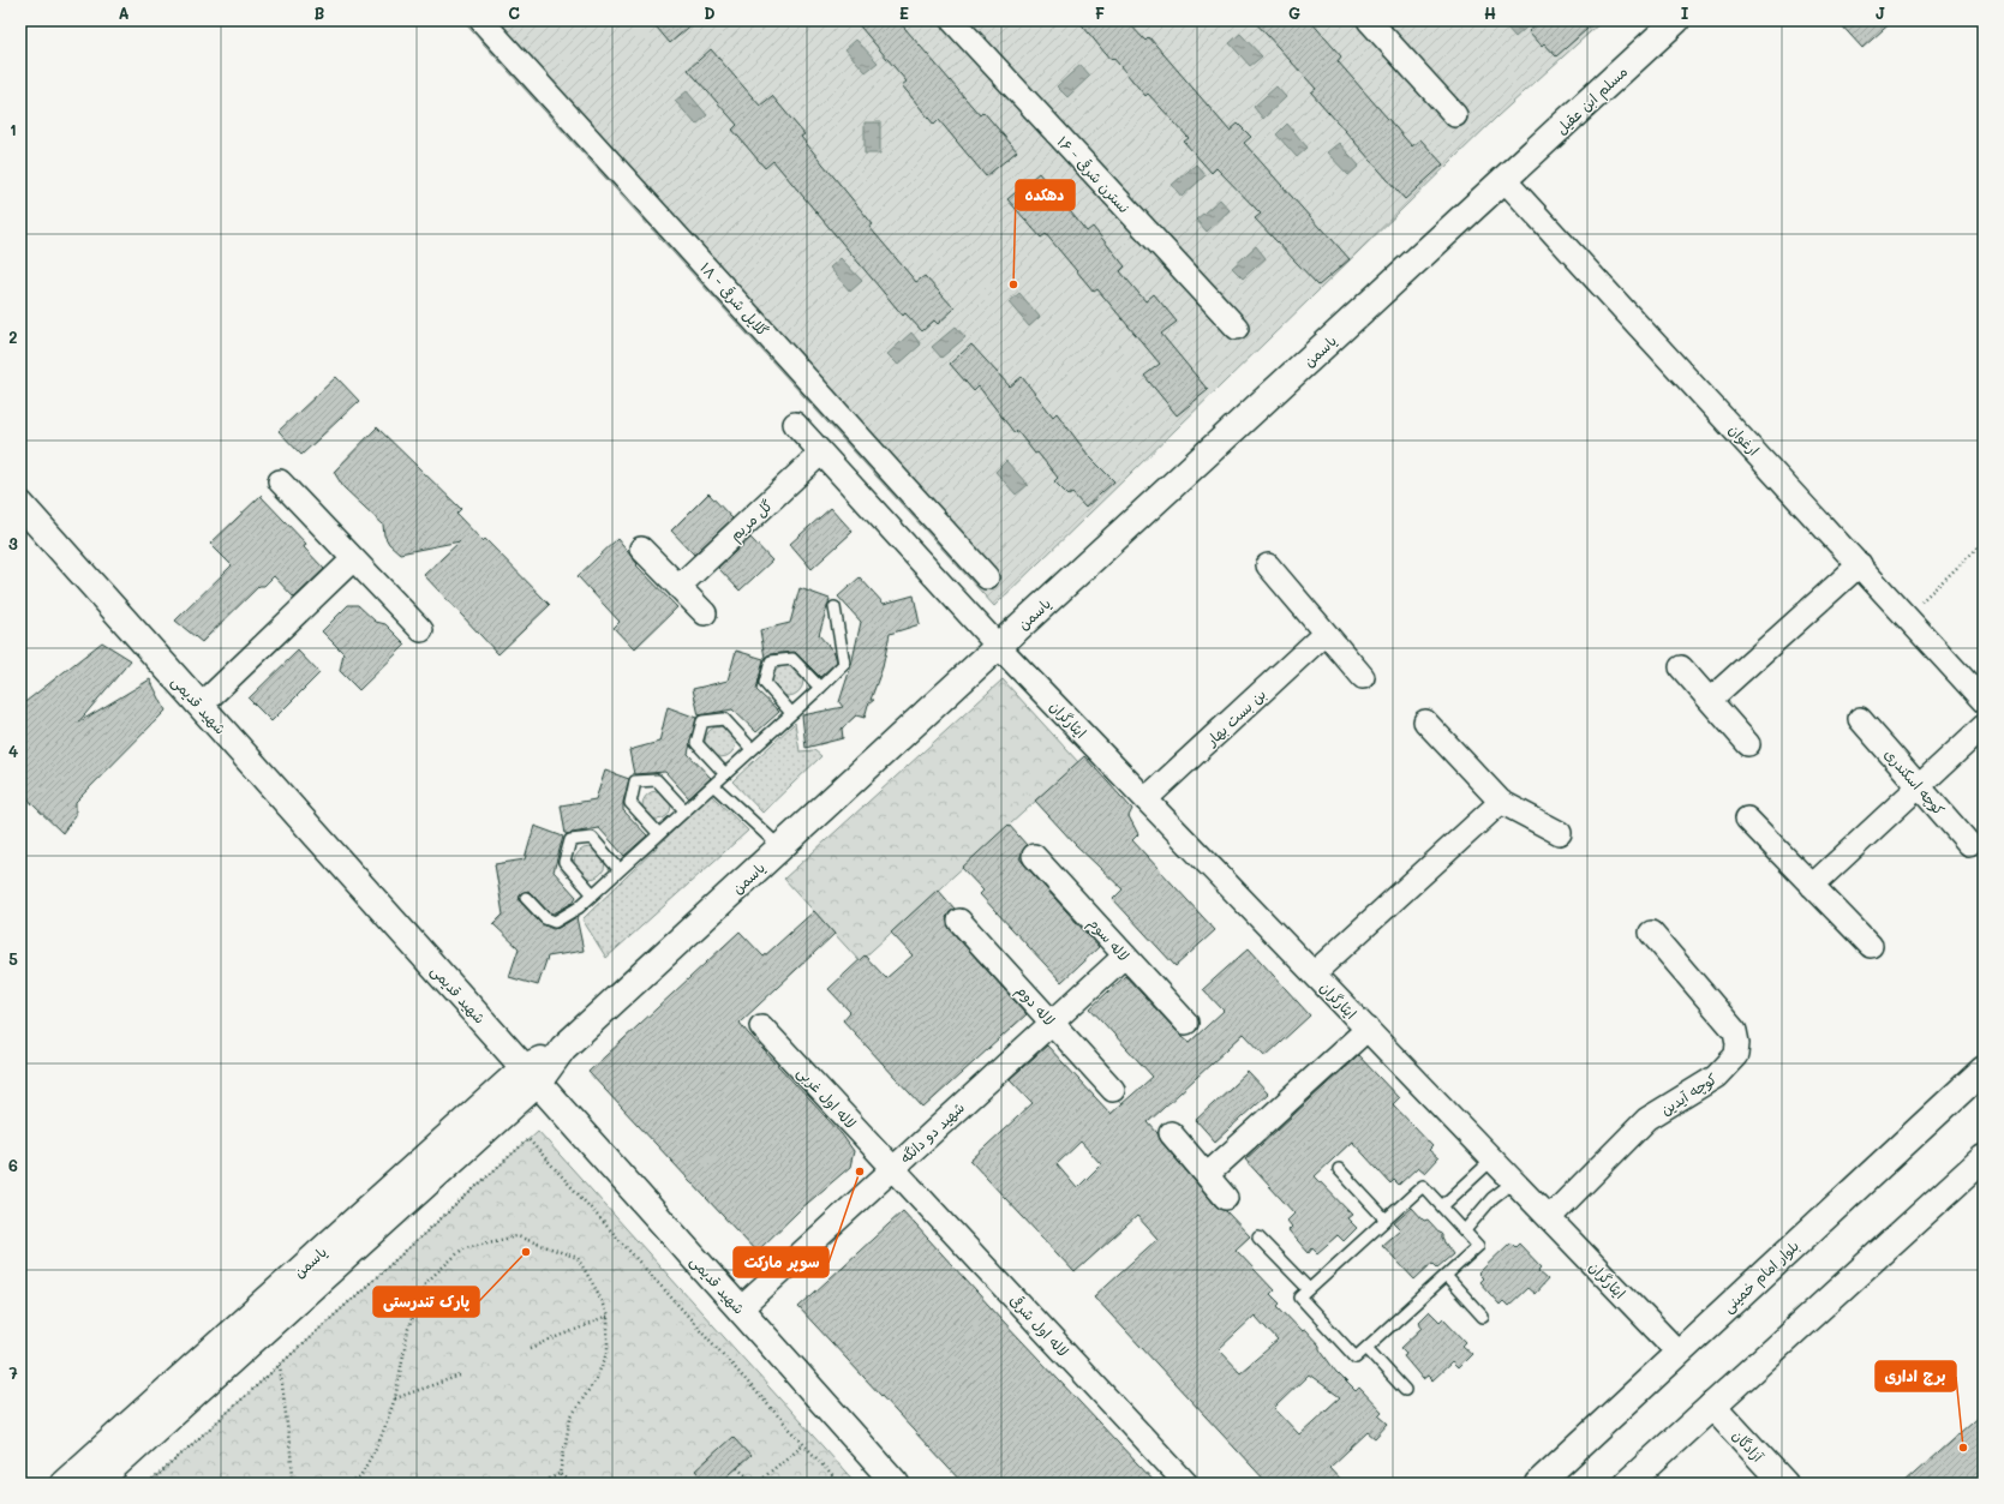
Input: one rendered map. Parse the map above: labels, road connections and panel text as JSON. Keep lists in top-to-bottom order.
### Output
{
  "streets": {
    "street": [
      "مسلم ابن عقیل",
      "نسترن شرقی - ۱۶",
      "گلایل شرقی - ۱۸",
      "یاسمن",
      "ارغوان",
      "گل مریم",
      "شهید قدیمی",
      "بن بست بهار",
      "ایثارگران",
      "کوچه اسکندری",
      "لاله سوم",
      "لاله دوم",
      "کوچه آیدین",
      "لاله اول غربی",
      "شهید دو دانگه",
      "بلوار امام خمینی",
      "لاله اول شرقی",
      "آزادگان"
    ]
  },
  "crossings": [
    ["مسلم ابن عقیل", "یاسمن"],
    ["مسلم ابن عقیل", "ارغوان"],
    ["یاسمن", "ارغوان"],
    ["یاسمن", "شهید قدیمی"],
    ["یاسمن", "ایثارگران"],
    ["گل مریم", "ایثارگران"],
    ["شهید قدیمی", "شهید دو دانگه"],
    ["بن بست بهار", "ایثارگران"],
    ["ایثارگران", "کوچه آیدین"],
    ["ایثارگران", "بلوار امام خمینی"],
    ["لاله سوم", "شهید دو دانگه"],
    ["لاله دوم", "شهید دو دانگه"],
    ["لاله اول غربی", "شهید دو دانگه"],
    ["لاله اول غربی", "لاله اول شرقی"],
    ["شهید دو دانگه", "لاله اول شرقی"]
  ],
  "places": [
    "دهکده",
    "سوپر مارکت",
    "پارک تندرستی",
    "برج اداری"
  ],
  "grid": {
    "columns": [
      "A",
      "B",
      "C",
      "D",
      "E",
      "F",
      "G",
      "H",
      "I",
      "J"
    ],
    "rows": [
      "1",
      "2",
      "3",
      "4",
      "5",
      "6",
      "7"
    ]
  }
}
